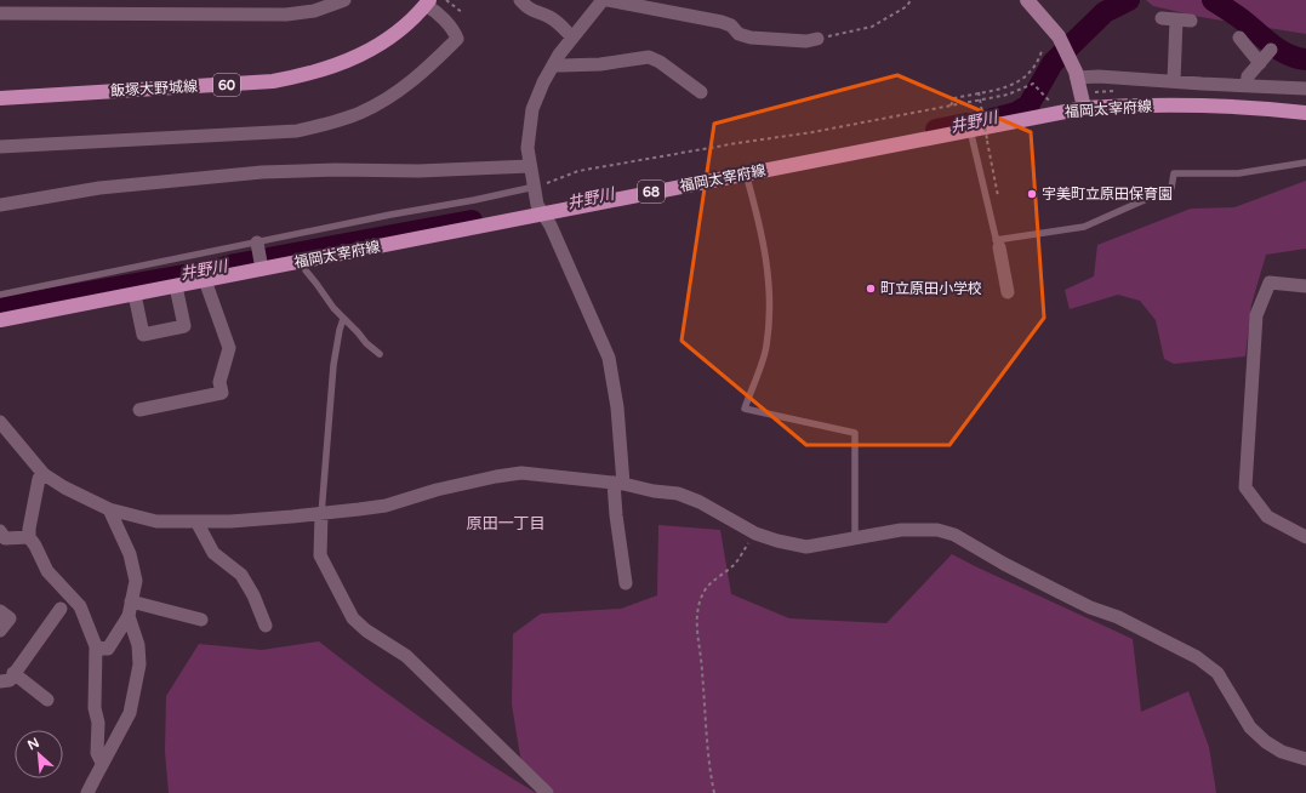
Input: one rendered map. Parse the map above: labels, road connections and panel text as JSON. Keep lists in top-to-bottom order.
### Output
{
  "streets": {
    "main road": [
      "60",
      "飯塚大野城線",
      "福岡太宰府線",
      "68"
    ]
  },
  "districts": ["原田一丁目"],
  "water": ["井野川"],
  "places": ["宇美町立原田保育園", "町立原田小学校"],
  "north": "top left"
}
